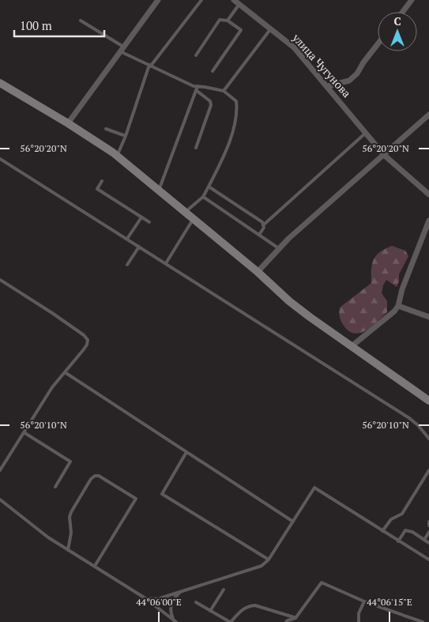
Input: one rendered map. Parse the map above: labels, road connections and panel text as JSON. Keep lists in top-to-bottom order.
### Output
{
  "streets": {
    "street": ["улица Чугунова"]
  },
  "scale_bar": "100 m",
  "north": "top",
  "coordinates": [
    "56°20'20\"N",
    "56°20'10\"N",
    "44°06'00\"E",
    "44°06'15\"E"
  ]
}
